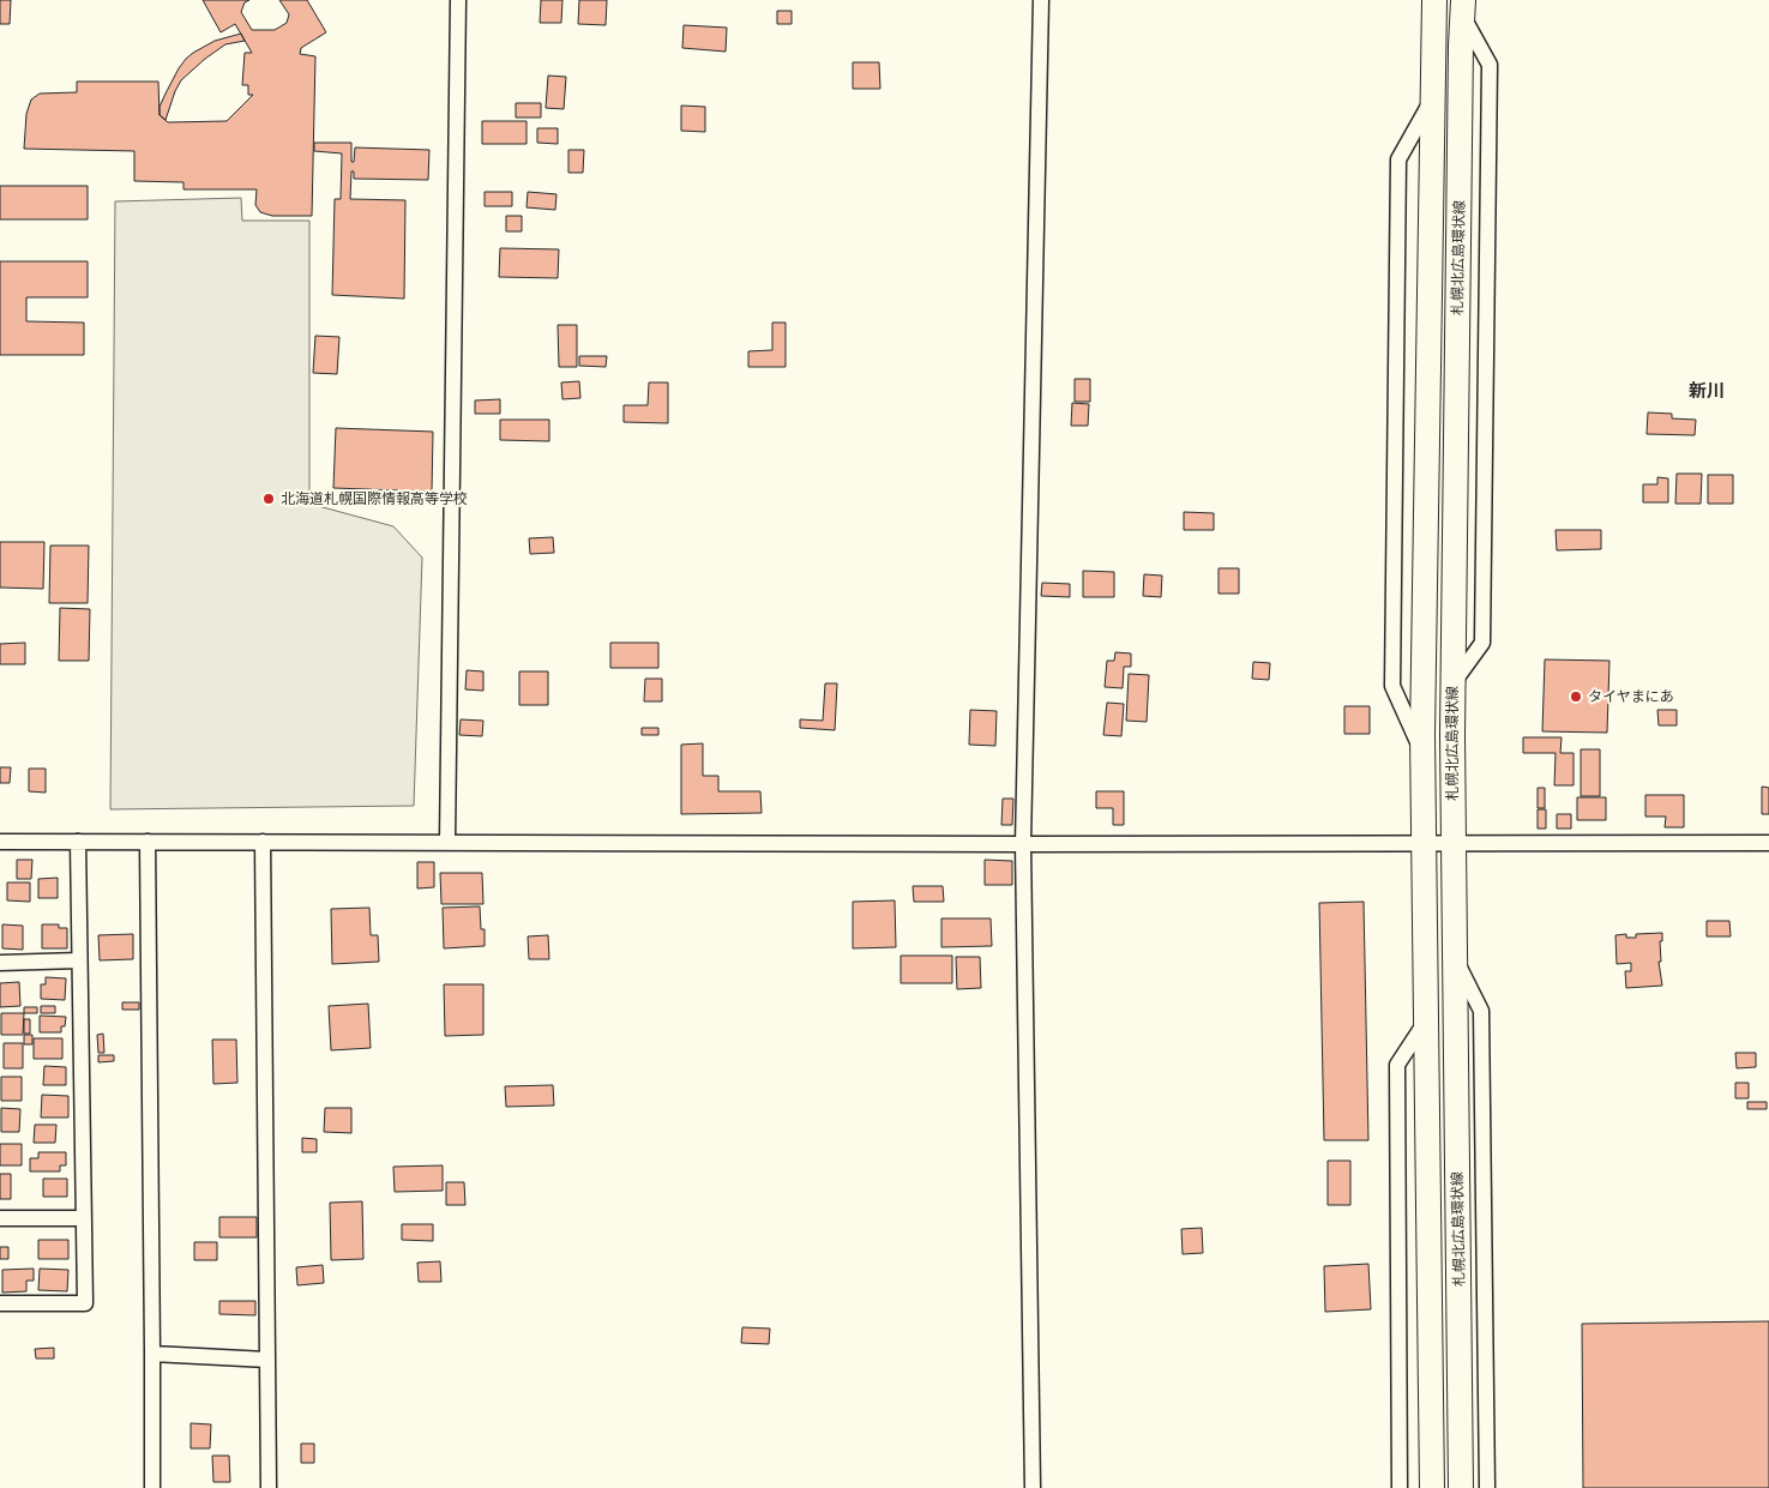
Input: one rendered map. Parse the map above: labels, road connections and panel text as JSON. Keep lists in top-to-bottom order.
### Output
{
  "streets": {
    "main road": ["札幌北広島環状線"]
  },
  "districts": ["新川"],
  "places": ["北海道札幌国際情報高等学校", "タイヤまにあ"]
}
